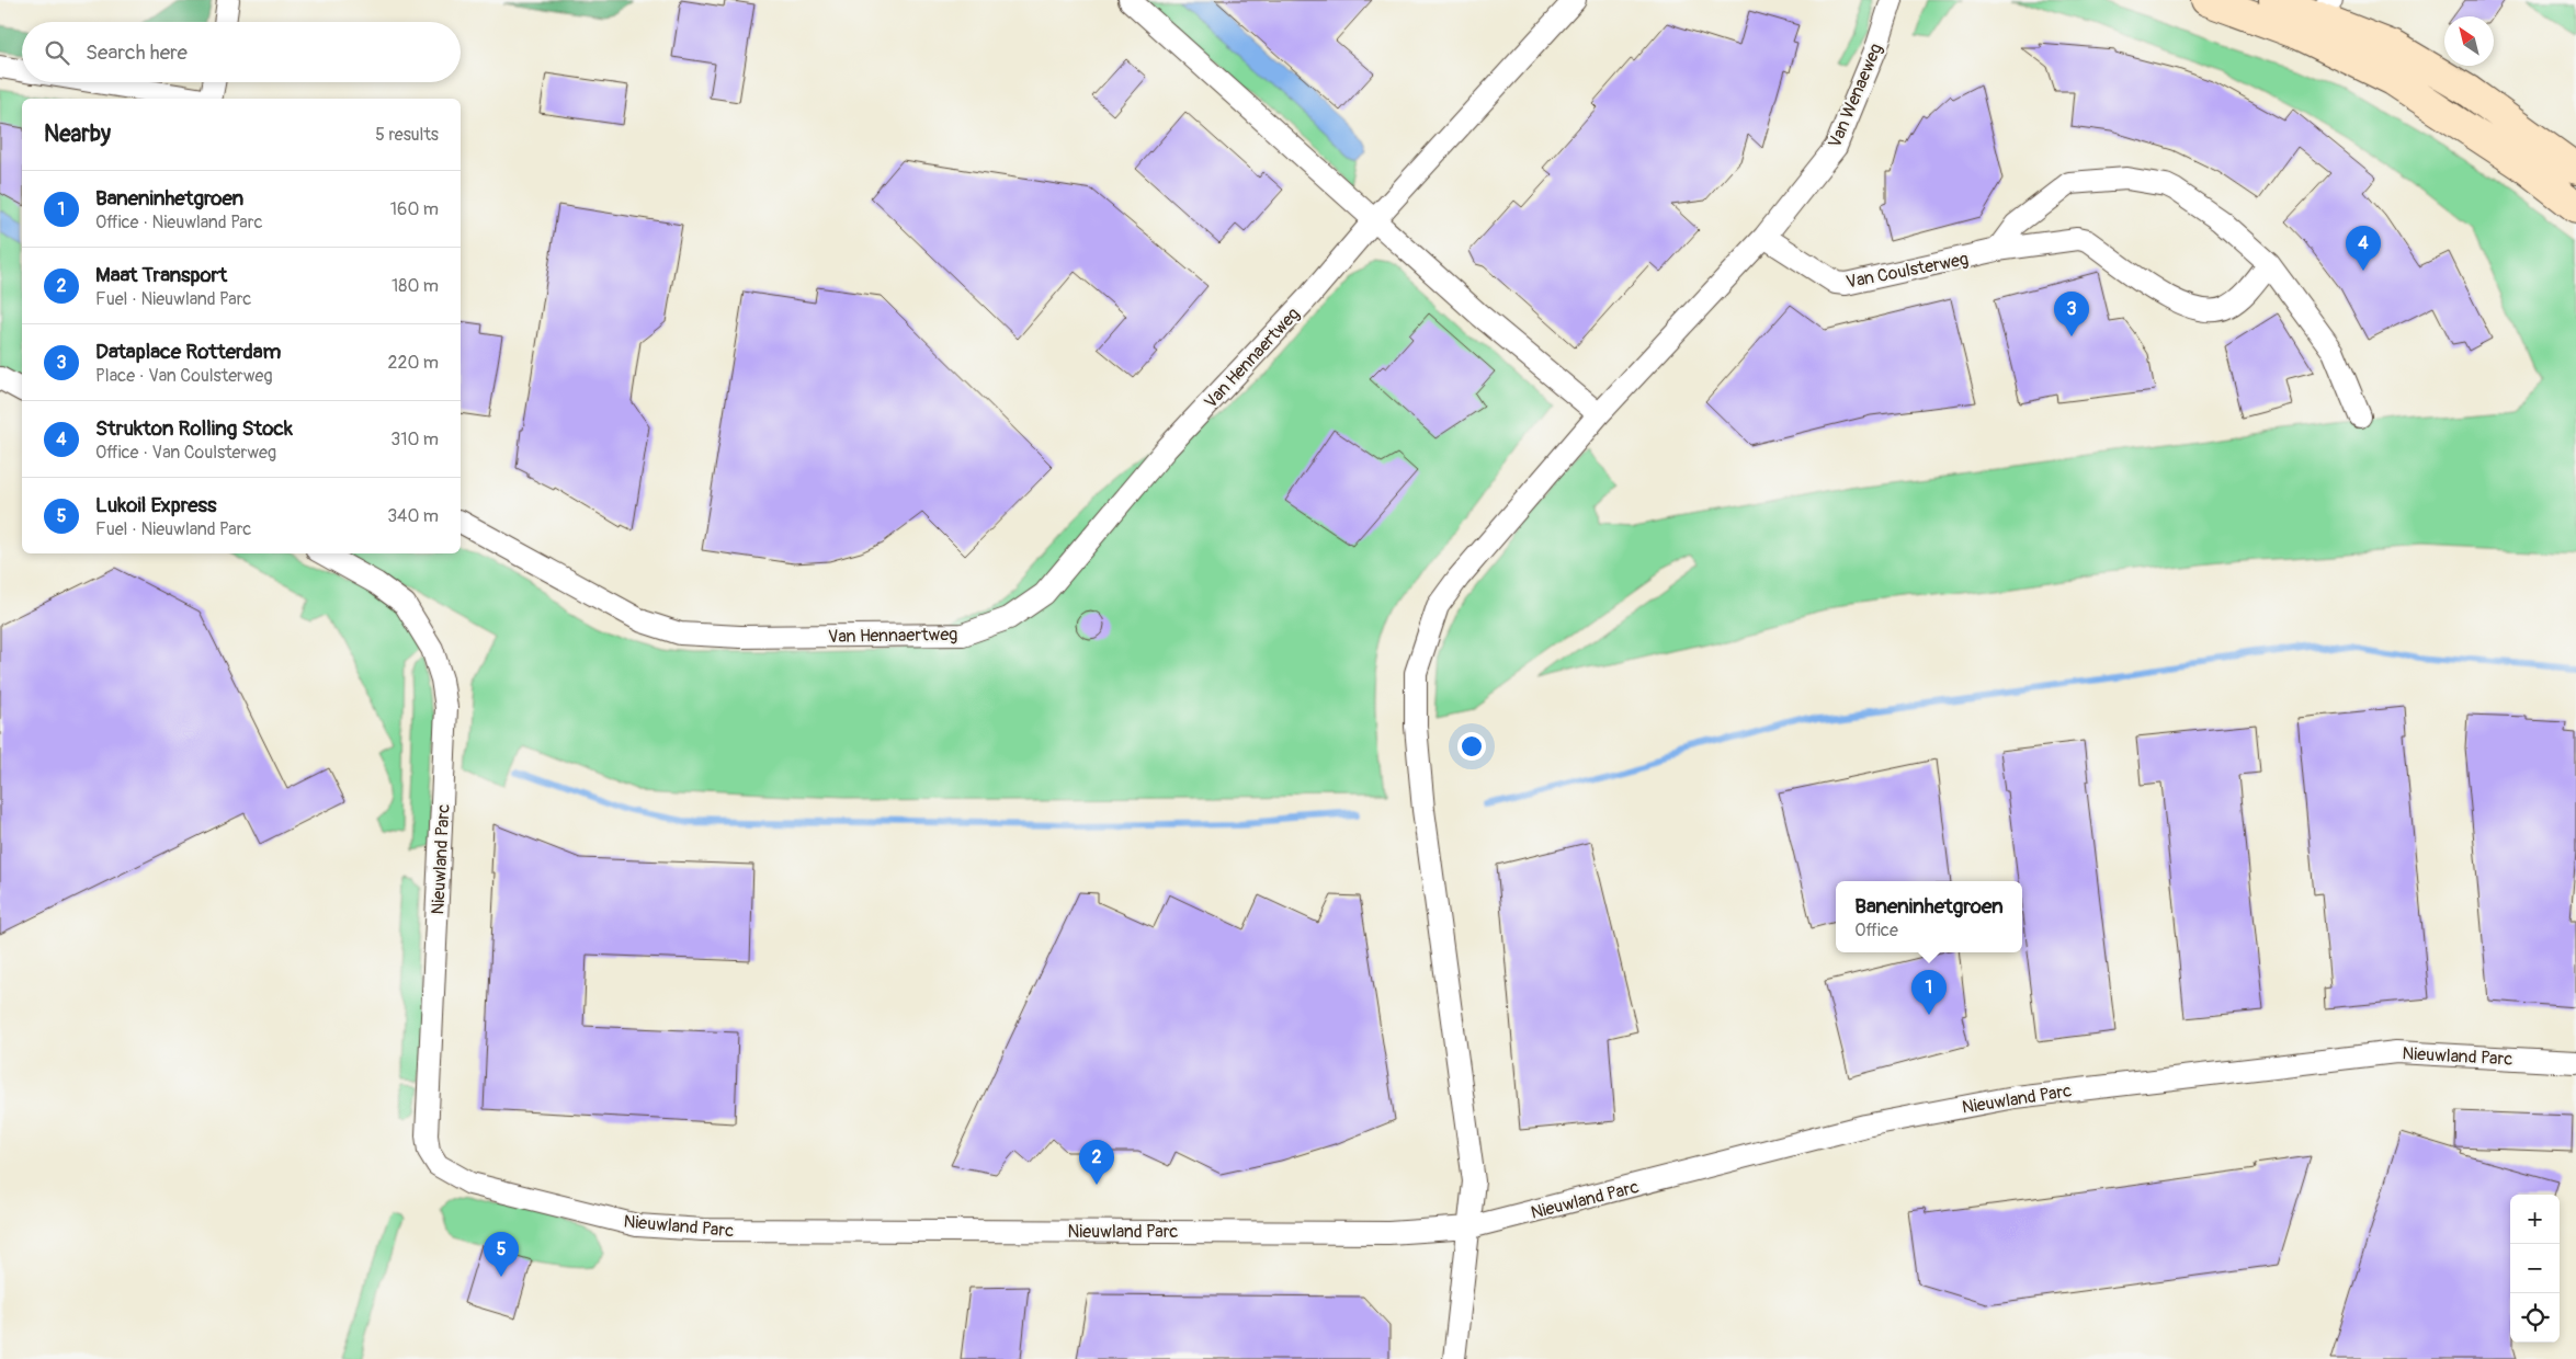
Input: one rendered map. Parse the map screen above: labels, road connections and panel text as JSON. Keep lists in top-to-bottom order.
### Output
{
  "streets": {
    "street": [
      "Van Wenaeweg",
      "Van Coulsterweg",
      "Van Hennaertweg",
      "Nieuwland Parc"
    ]
  },
  "crossings": [
    ["Van Wenaeweg", "Van Coulsterweg"],
    ["Van Wenaeweg", "Nieuwland Parc"]
  ],
  "north": "top left",
  "page": {
    "search": "Search here",
    "heading": ["Nearby", "5 results"],
    "list": [
      {
        "mark": "1",
        "name": "Baneninhetgroen",
        "note": "Office · Nieuwland Parc",
        "value": "160 m"
      },
      {
        "mark": "2",
        "name": "Maat Transport",
        "note": "Fuel · Nieuwland Parc",
        "value": "180 m"
      },
      {
        "mark": "3",
        "name": "Dataplace Rotterdam",
        "note": "Place · Van Coulsterweg",
        "value": "220 m"
      },
      {
        "mark": "4",
        "name": "Strukton Rolling Stock",
        "note": "Office · Van Coulsterweg",
        "value": "310 m"
      },
      {
        "mark": "5",
        "name": "Lukoil Express",
        "note": "Fuel · Nieuwland Parc",
        "value": "340 m"
      }
    ],
    "pins": [
      "4",
      "3",
      "1",
      "2",
      "5"
    ],
    "popup": ["Baneninhetgroen", "Office"],
    "map_buttons": ["+", "−"]
  }
}
